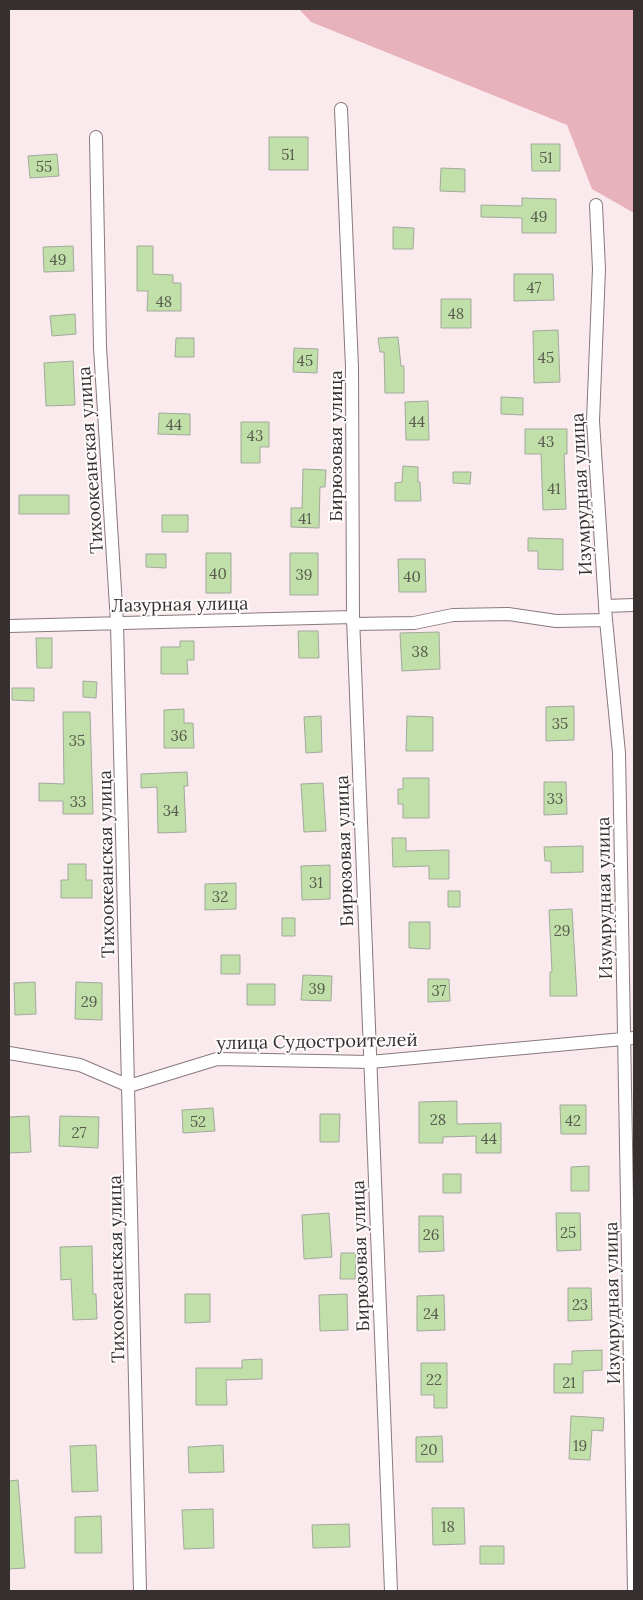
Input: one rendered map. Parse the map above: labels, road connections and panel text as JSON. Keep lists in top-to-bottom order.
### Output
{
  "streets": {
    "street": [
      "Бирюзовая улица",
      "Тихоокеанская улица",
      "Изумрудная улица",
      "Лазурная улица",
      "улица Судостроителей"
    ]
  },
  "crossings": [
    ["Бирюзовая улица", "Лазурная улица"],
    ["Бирюзовая улица", "улица Судостроителей"],
    ["Тихоокеанская улица", "Лазурная улица"],
    ["Тихоокеанская улица", "улица Судостроителей"],
    ["Изумрудная улица", "Лазурная улица"],
    ["Изумрудная улица", "улица Судостроителей"]
  ],
  "house_numbers": [
    "51",
    "51",
    "55",
    "49",
    "49",
    "47",
    "48",
    "48",
    "45",
    "45",
    "44",
    "44",
    "43",
    "43",
    "41",
    "41",
    "40",
    "39",
    "40",
    "38",
    "35",
    "36",
    "35",
    "33",
    "33",
    "34",
    "31",
    "32",
    "29",
    "39",
    "37",
    "29",
    "28",
    "42",
    "52",
    "27",
    "44",
    "25",
    "26",
    "23",
    "24",
    "22",
    "21",
    "19",
    "20",
    "18"
  ]
}
